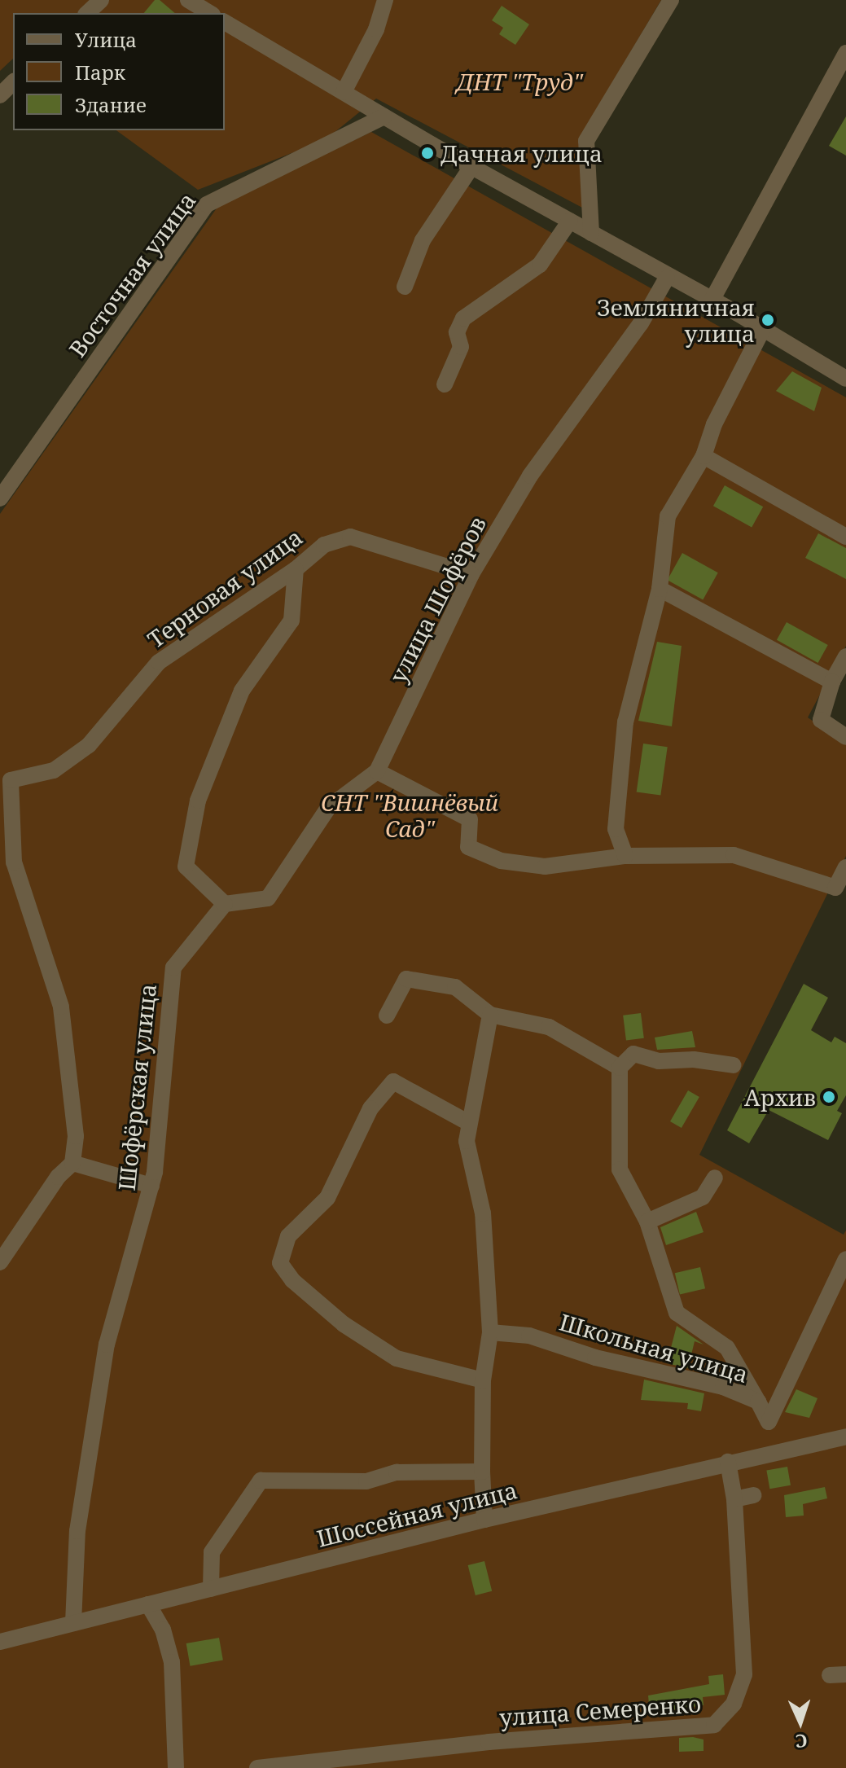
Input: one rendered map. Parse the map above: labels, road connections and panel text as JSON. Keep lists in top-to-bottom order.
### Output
{
  "streets": {
    "street": [
      "Восточная улица",
      "Терновая улица",
      "улица Шофёров",
      "Шофёрская улица",
      "Школьная улица",
      "Шоссейная улица",
      "улица Семеренко"
    ]
  },
  "crossings": [
    ["Терновая улица", "улица Шофёров"],
    ["улица Шофёров", "Шофёрская улица"],
    ["Шофёрская улица", "Шоссейная улица"],
    ["Шоссейная улица", "улица Семеренко"]
  ],
  "parks": ["ДНТ \"Труд\"", "СНТ \"Вишнёвый Сад\""],
  "places": ["Дачная улица", "Земляничная улица", "Архив"],
  "legend": ["Улица", "Парк", "Здание"],
  "north": "bottom"
}
